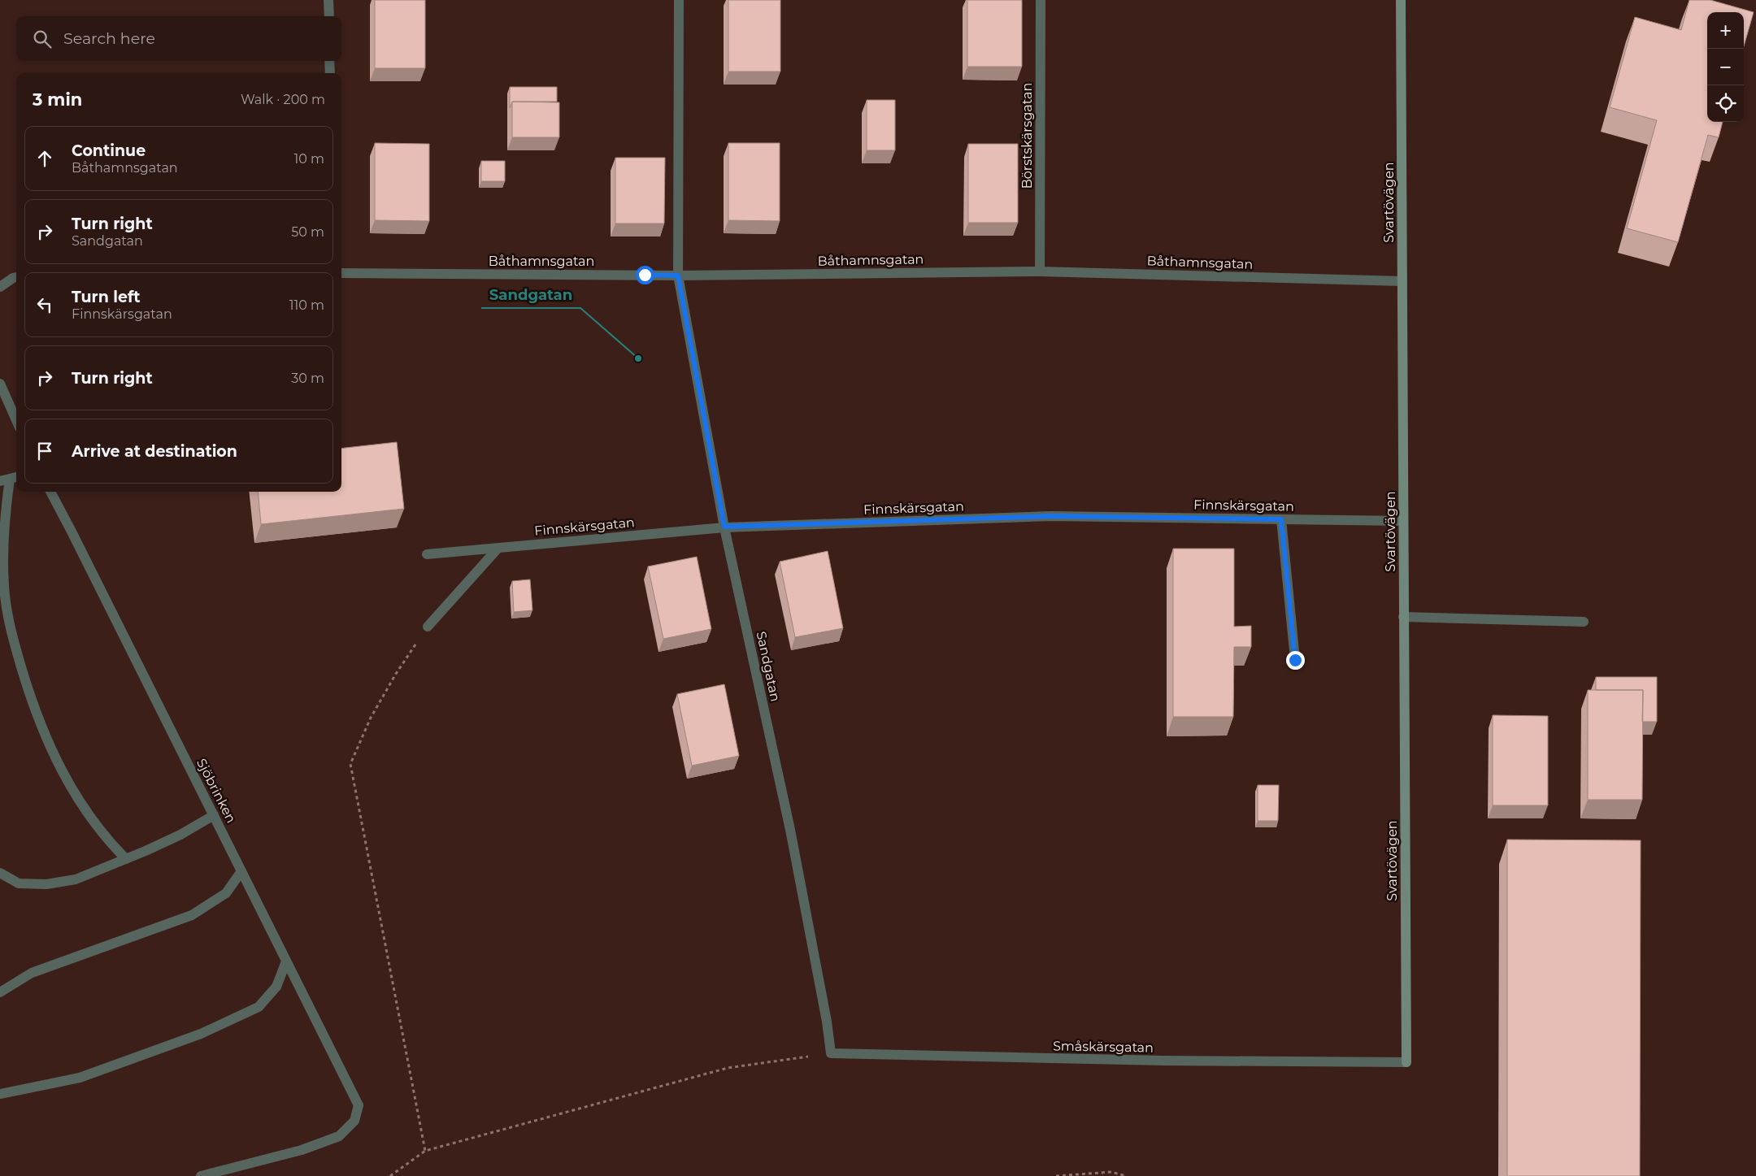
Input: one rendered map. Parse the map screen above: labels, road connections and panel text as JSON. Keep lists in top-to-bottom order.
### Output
{
  "streets": {
    "main road": ["Svartövägen"],
    "street": [
      "Börstskärsgatan",
      "Båthamnsgatan",
      "Finnskärsgatan",
      "Sandgatan",
      "Sjöbrinken",
      "Småskärsgatan"
    ]
  },
  "crossings": [
    ["Börstskärsgatan", "Båthamnsgatan"],
    ["Svartövägen", "Båthamnsgatan"],
    ["Svartövägen", "Finnskärsgatan"],
    ["Svartövägen", "Småskärsgatan"],
    ["Båthamnsgatan", "Sandgatan"],
    ["Finnskärsgatan", "Sandgatan"],
    ["Sandgatan", "Småskärsgatan"]
  ],
  "places": ["Sandgatan"],
  "page": {
    "map_buttons": ["+", "−"],
    "search": "Search here",
    "heading": ["3 min", "Walk · 200 m"],
    "list": [
      ["Continue", "Båthamnsgatan", "10 m"],
      ["Turn right", "Sandgatan", "50 m"],
      ["Turn left", "Finnskärsgatan", "110 m"],
      ["Turn right", "30 m"],
      "Arrive at destination"
    ]
  }
}
